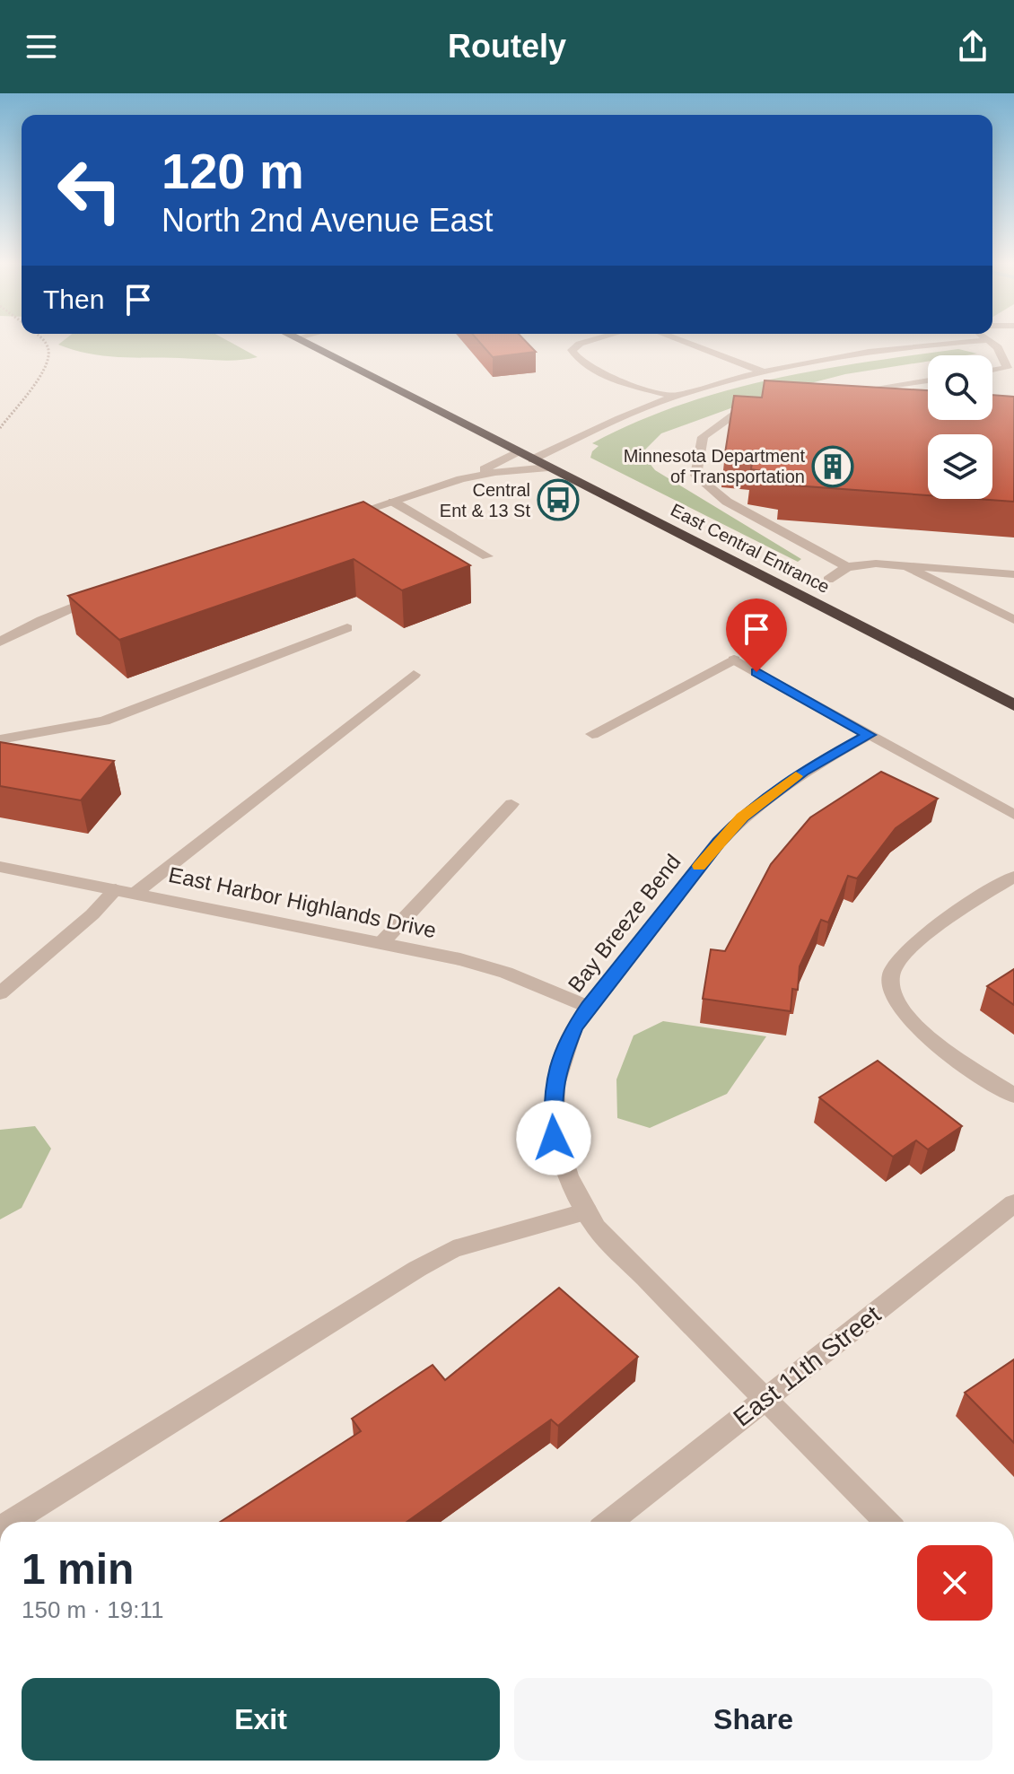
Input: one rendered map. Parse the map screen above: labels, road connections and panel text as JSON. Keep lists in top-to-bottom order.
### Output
{
  "streets": {
    "highway": ["East Central Entrance"],
    "street": ["East Harbor Highlands Drive", "Bay Breeze Bend", "East 11th Street"]
  },
  "crossings": [
    ["East Harbor Highlands Drive", "Bay Breeze Bend"],
    ["Bay Breeze Bend", "East 11th Street"]
  ],
  "places": {
    "building": ["Minnesota Department of Transportation"],
    "bus stop": ["Central Ent & 13 St"]
  },
  "page": {
    "header": "Routely",
    "turn": ["120 m", "North 2nd Avenue East"],
    "then": "Then",
    "heading": ["1 min", "150 m · 19:11"],
    "buttons": ["Exit", "Share"]
  }
}
